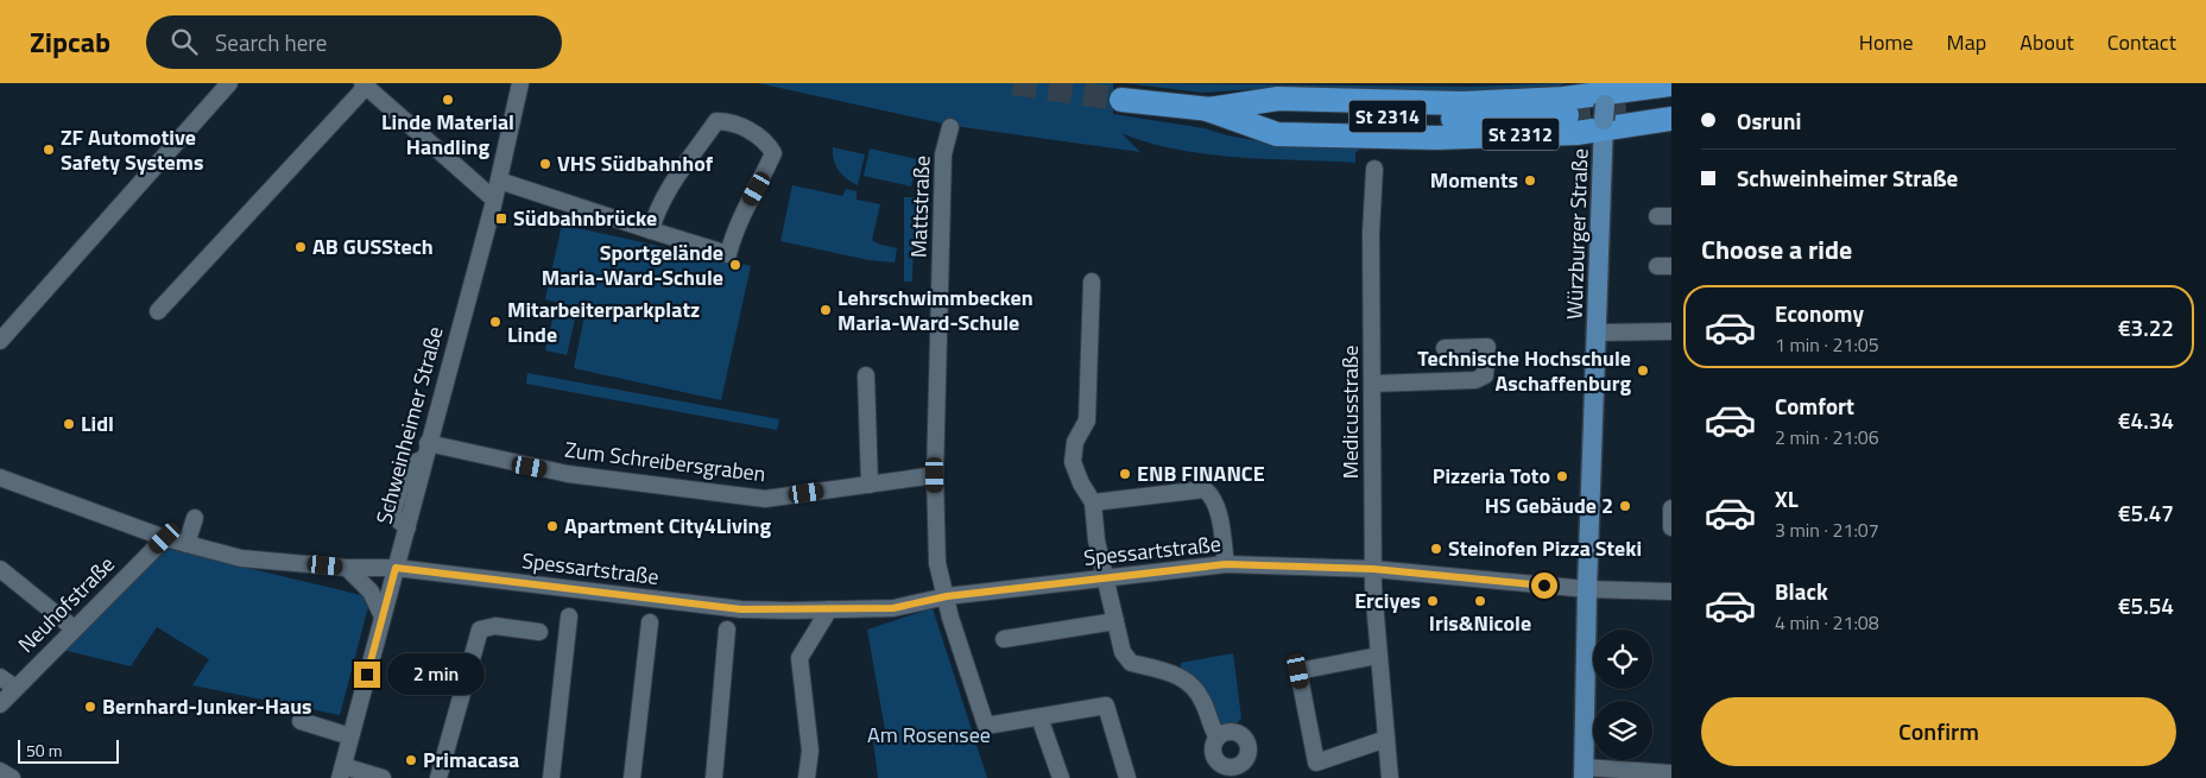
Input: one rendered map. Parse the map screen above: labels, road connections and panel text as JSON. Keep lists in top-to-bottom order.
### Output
{
  "streets": {
    "highway": ["St 2314", "St 2312"],
    "main road": ["Würzburger Straße"],
    "street": [
      "Mattstraße",
      "Medicusstraße",
      "Schweinheimer Straße",
      "Zum Schreibersgraben",
      "Spessartstraße",
      "Neuhofstraße"
    ]
  },
  "crossings": [
    ["St 2314", "St 2312"],
    ["St 2312", "Würzburger Straße"],
    ["Mattstraße", "Zum Schreibersgraben"],
    ["Mattstraße", "Spessartstraße"],
    ["Würzburger Straße", "Spessartstraße"],
    ["Medicusstraße", "Spessartstraße"],
    ["Schweinheimer Straße", "Zum Schreibersgraben"],
    ["Schweinheimer Straße", "Spessartstraße"],
    ["Spessartstraße", "Neuhofstraße"]
  ],
  "parks": ["Am Rosensee"],
  "places": {
    "other": [
      "Linde Material Handling",
      "ZF Automotive Safety Systems",
      "VHS Südbahnhof",
      "Moments",
      "AB GUSStech",
      "Sportgelände Maria-Ward-Schule",
      "Lehrschwimmbecken Maria-Ward-Schule",
      "Mitarbeiterparkplatz Linde",
      "Technische Hochschule Aschaffenburg",
      "Lidl",
      "ENB FINANCE",
      "Pizzeria Toto",
      "HS Gebäude 2",
      "Apartment City4Living",
      "Steinofen Pizza Steki",
      "Erciyes",
      "Iris&Nicole",
      "Bernhard-Junker-Haus",
      "Primacasa"
    ],
    "transit": ["Südbahnbrücke"]
  },
  "scale_bar": "50 m",
  "page": {
    "header": "Zipcab",
    "search": "Search here",
    "nav": [
      "Home",
      "Map",
      "About",
      "Contact"
    ],
    "banner": ["Osruni", "Schweinheimer Straße"],
    "heading": "Choose a ride",
    "list": [
      {
        "name": "Economy",
        "note": "1 min · 21:05",
        "value": "€3.22"
      },
      {
        "name": "Comfort",
        "note": "2 min · 21:06",
        "value": "€4.34"
      },
      {
        "name": "XL",
        "note": "3 min · 21:07",
        "value": "€5.47"
      },
      {
        "name": "Black",
        "note": "4 min · 21:08",
        "value": "€5.54"
      }
    ],
    "bubble": "2 min",
    "buttons": "Confirm",
    "scale": "50 m"
  }
}
